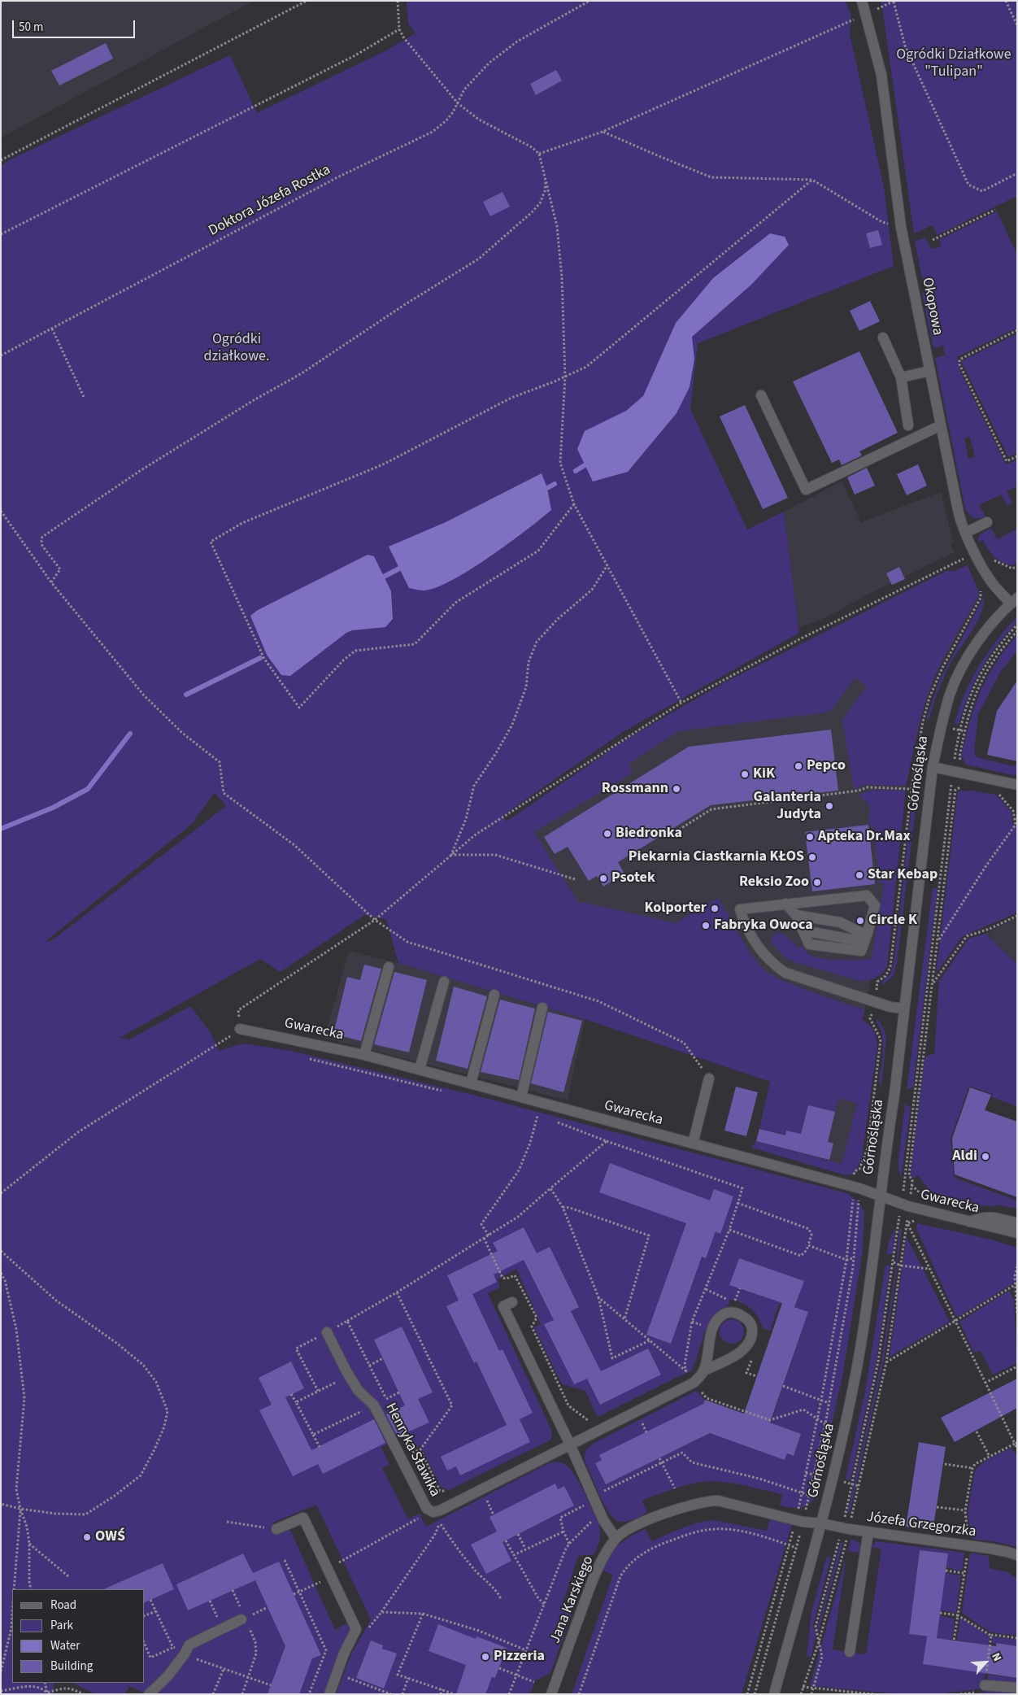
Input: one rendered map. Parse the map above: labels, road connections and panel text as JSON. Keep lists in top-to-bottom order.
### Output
{
  "streets": {
    "street": [
      "Okopowa",
      "Górnośląska",
      "Gwarecka",
      "Henryka Sławika",
      "Józefa Grzegorzka",
      "Jana Karskiego"
    ],
    "path": ["Doktora Józefa Rostka"]
  },
  "crossings": [
    ["Okopowa", "Górnośląska"],
    ["Górnośląska", "Gwarecka"],
    ["Górnośląska", "Józefa Grzegorzka"],
    ["Górnośląska", "Jana Karskiego"],
    ["Józefa Grzegorzka", "Jana Karskiego"]
  ],
  "parks": ["Ogródki Działkowe \"Tulipan\"", "Ogródki działkowe."],
  "places": [
    "Pepco",
    "KiK",
    "Rossmann",
    "Galanteria Judyta",
    "Biedronka",
    "Apteka Dr.Max",
    "Piekarnia Ciastkarnia KŁOS",
    "Star Kebap",
    "Psotek",
    "Reksio Zoo",
    "Kolporter",
    "Circle K",
    "Fabryka Owoca",
    "Aldi",
    "OWŚ",
    "Pizzeria"
  ],
  "legend": [
    "Road",
    "Park",
    "Water",
    "Building"
  ],
  "scale_bar": "50 m",
  "north": "top right"
}
